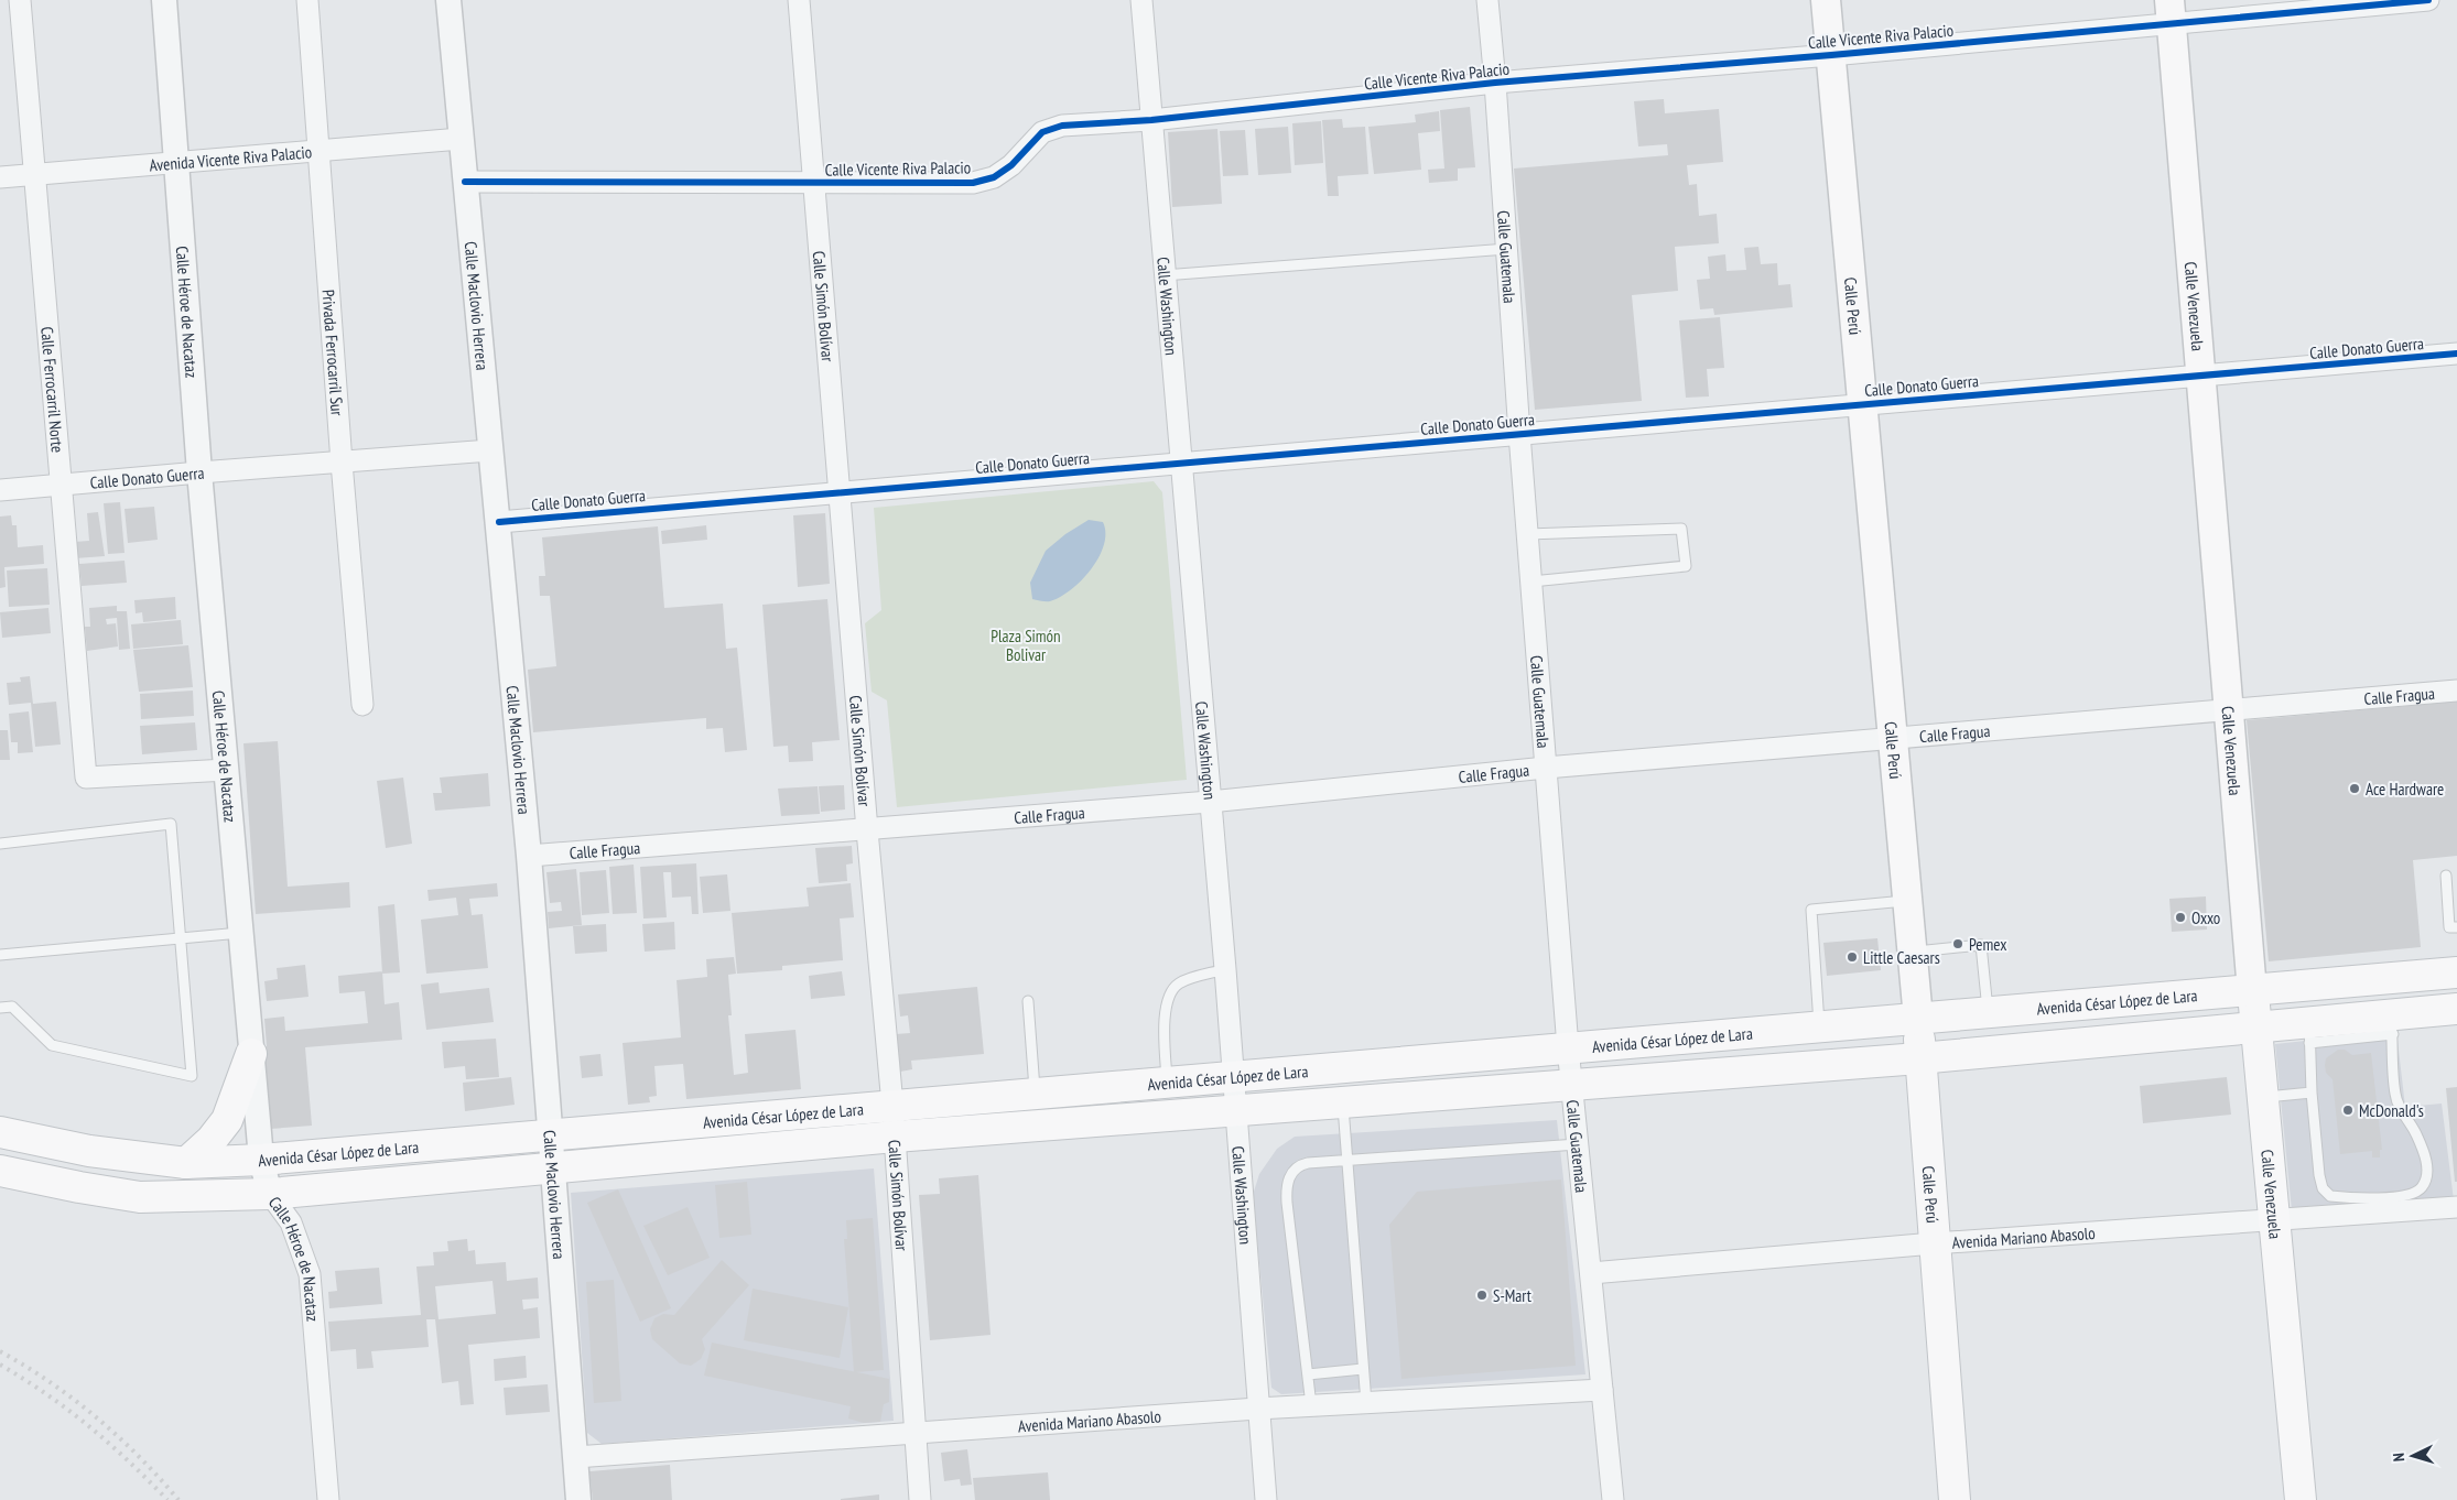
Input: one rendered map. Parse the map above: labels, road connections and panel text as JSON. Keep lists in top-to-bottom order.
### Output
{
  "streets": {
    "main road": ["Calle Perú", "Calle Venezuela", "Avenida César López de Lara"],
    "street": [
      "Calle Vicente Riva Palacio",
      "Avenida Vicente Riva Palacio",
      "Calle Guatemala",
      "Calle Maclovio Herrera",
      "Calle Simón Bolívar",
      "Calle Washington",
      "Calle Héroe de Nacataz",
      "Calle Donato Guerra",
      "Privada Ferrocarril Sur",
      "Calle Ferrocarril Norte",
      "Calle Fragua",
      "Avenida Mariano Abasolo"
    ]
  },
  "crossings": [
    ["Calle Vicente Riva Palacio", "Calle Guatemala"],
    ["Calle Vicente Riva Palacio", "Calle Maclovio Herrera"],
    ["Calle Vicente Riva Palacio", "Calle Simón Bolívar"],
    ["Calle Vicente Riva Palacio", "Calle Washington"],
    ["Calle Vicente Riva Palacio", "Calle Perú"],
    ["Calle Vicente Riva Palacio", "Calle Venezuela"],
    ["Avenida Vicente Riva Palacio", "Calle Maclovio Herrera"],
    ["Avenida Vicente Riva Palacio", "Calle Héroe de Nacataz"],
    ["Avenida Vicente Riva Palacio", "Privada Ferrocarril Sur"],
    ["Avenida Vicente Riva Palacio", "Calle Ferrocarril Norte"],
    ["Calle Guatemala", "Calle Donato Guerra"],
    ["Calle Guatemala", "Calle Fragua"],
    ["Calle Guatemala", "Avenida César López de Lara"],
    ["Calle Guatemala", "Avenida Mariano Abasolo"],
    ["Calle Maclovio Herrera", "Calle Donato Guerra"],
    ["Calle Maclovio Herrera", "Calle Fragua"],
    ["Calle Maclovio Herrera", "Avenida César López de Lara"],
    ["Calle Maclovio Herrera", "Avenida Mariano Abasolo"],
    ["Calle Simón Bolívar", "Calle Donato Guerra"],
    ["Calle Simón Bolívar", "Calle Fragua"],
    ["Calle Simón Bolívar", "Avenida César López de Lara"],
    ["Calle Simón Bolívar", "Avenida Mariano Abasolo"],
    ["Calle Washington", "Calle Donato Guerra"],
    ["Calle Washington", "Calle Fragua"],
    ["Calle Washington", "Avenida César López de Lara"],
    ["Calle Washington", "Avenida Mariano Abasolo"],
    ["Calle Perú", "Calle Donato Guerra"],
    ["Calle Perú", "Calle Fragua"],
    ["Calle Perú", "Avenida César López de Lara"],
    ["Calle Perú", "Avenida Mariano Abasolo"],
    ["Calle Venezuela", "Calle Donato Guerra"],
    ["Calle Venezuela", "Calle Fragua"],
    ["Calle Venezuela", "Avenida César López de Lara"],
    ["Calle Venezuela", "Avenida Mariano Abasolo"],
    ["Calle Héroe de Nacataz", "Calle Donato Guerra"],
    ["Calle Héroe de Nacataz", "Calle Ferrocarril Norte"],
    ["Calle Héroe de Nacataz", "Avenida César López de Lara"],
    ["Calle Donato Guerra", "Privada Ferrocarril Sur"],
    ["Calle Donato Guerra", "Calle Ferrocarril Norte"]
  ],
  "parks": ["Plaza Simón Bolivar"],
  "places": [
    "Ace Hardware",
    "Oxxo",
    "Pemex",
    "Little Caesars",
    "McDonald's",
    "S-Mart"
  ],
  "north": "left"
}
